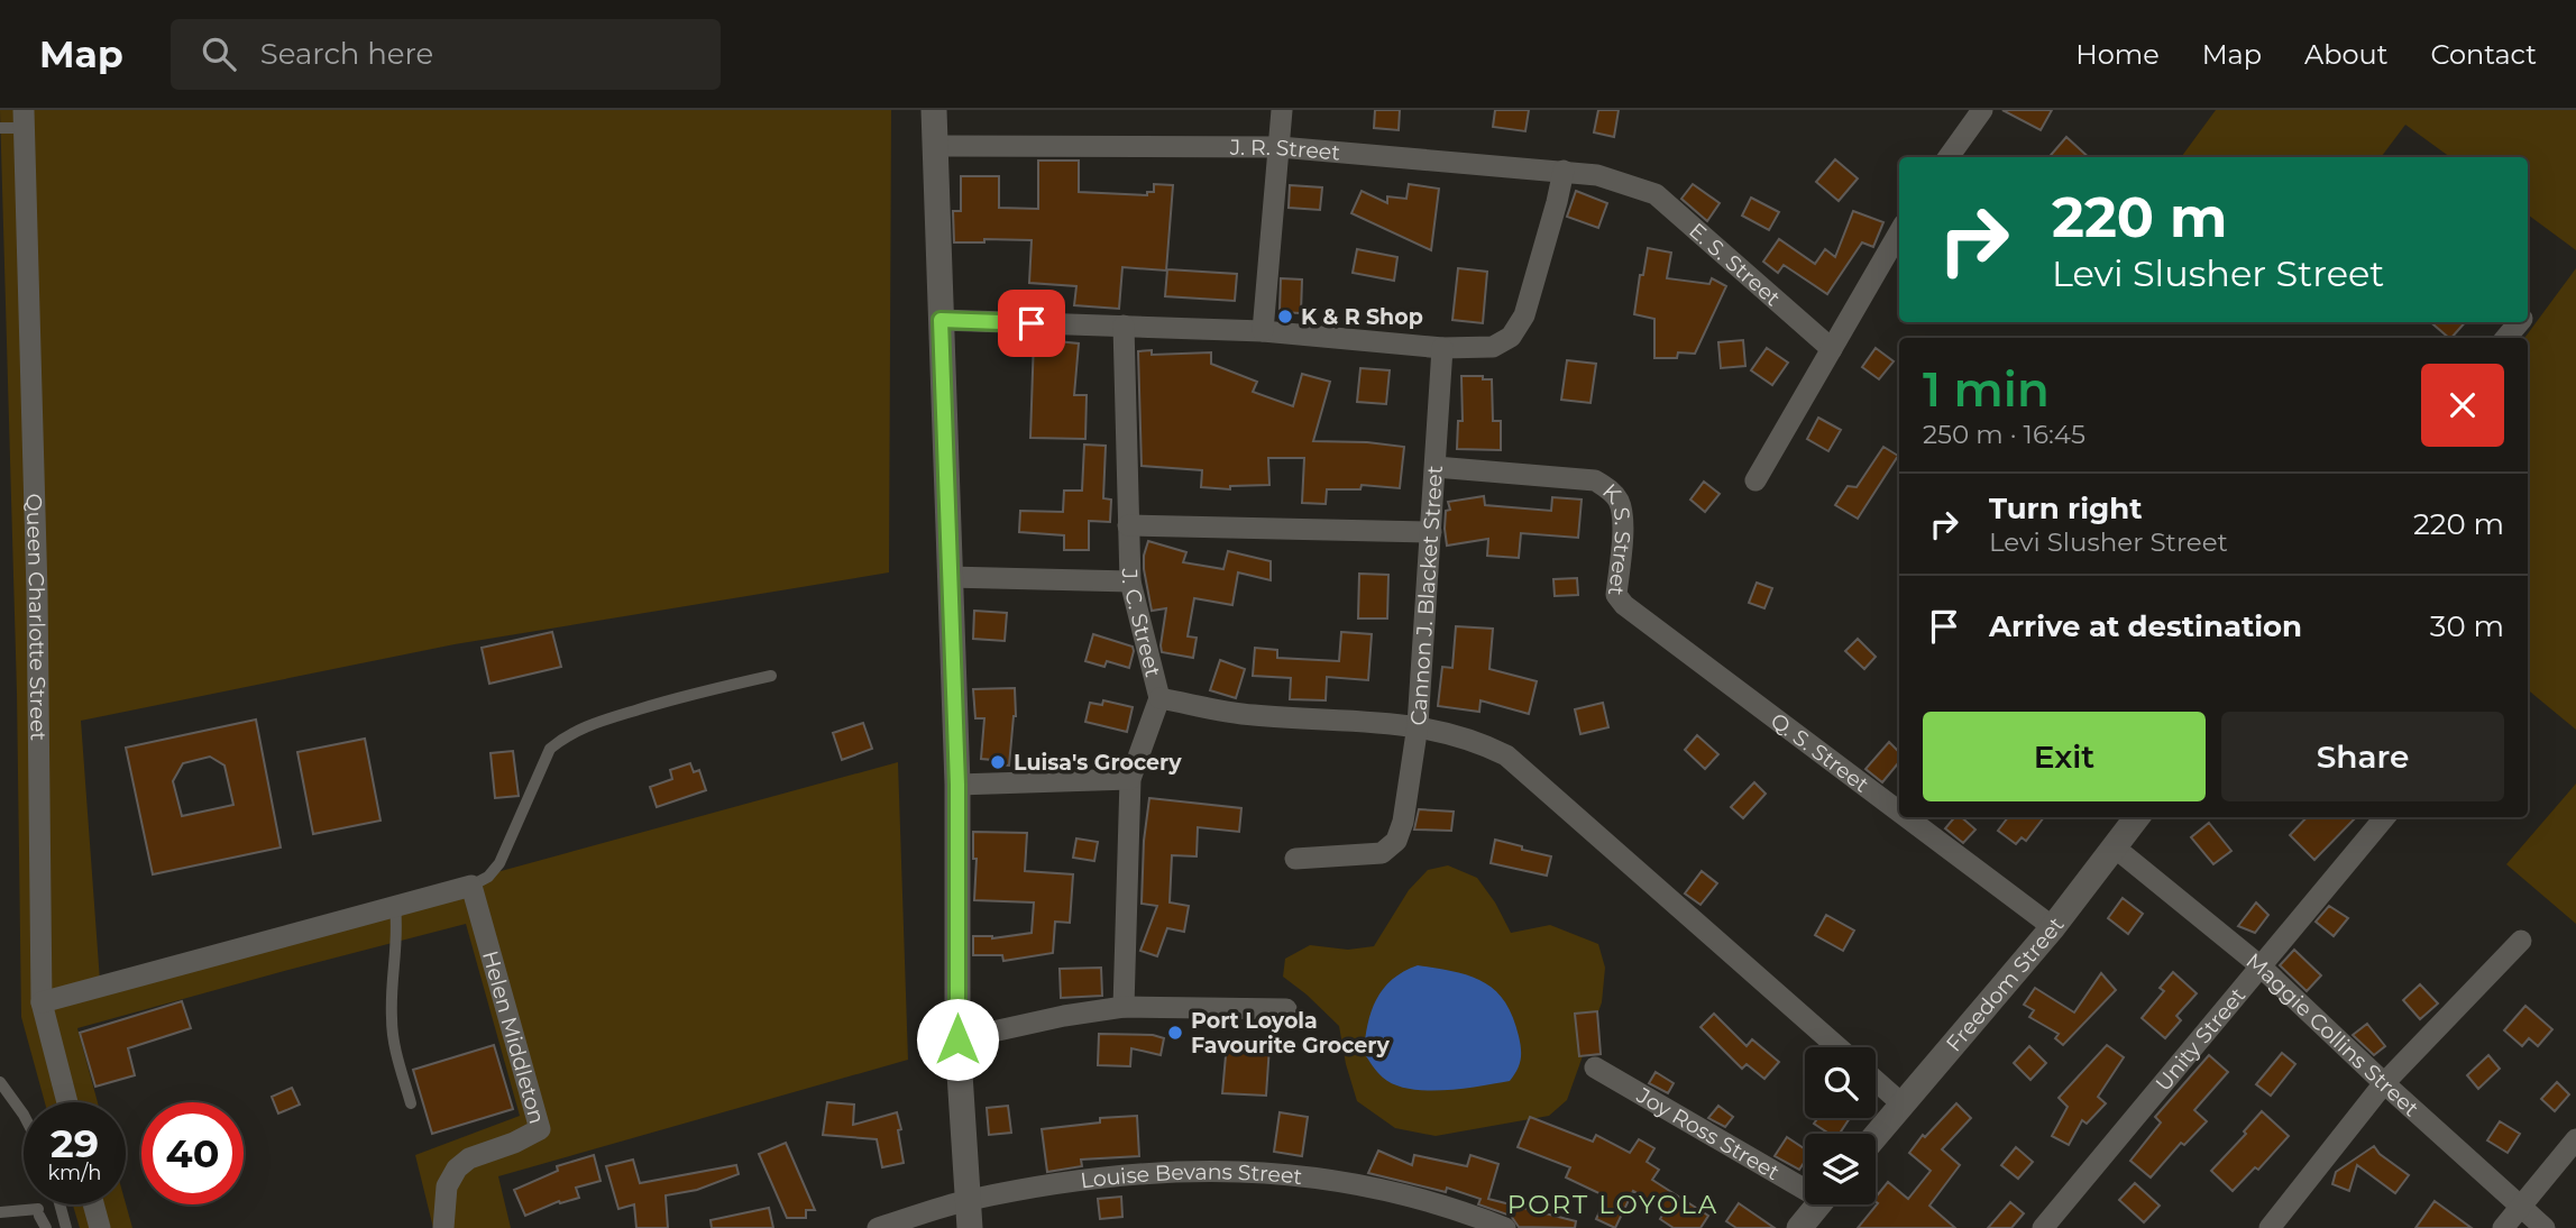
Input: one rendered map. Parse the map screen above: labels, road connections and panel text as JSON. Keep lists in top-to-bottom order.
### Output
{
  "streets": {
    "street": [
      "J. R. Street",
      "E. S. Street",
      "K. S. Street",
      "Cannon J. Blacket Street",
      "Queen Charlotte Street",
      "J. C. Street",
      "Q. S. Street",
      "Freedom Street",
      "Maggie Collins Street",
      "Helen Middleton",
      "Unity Street",
      "Joy Ross Street",
      "Louise Bevans Street"
    ]
  },
  "crossings": [
    ["J. R. Street", "E. S. Street"],
    ["K. S. Street", "Cannon J. Blacket Street"],
    ["K. S. Street", "Q. S. Street"],
    ["Q. S. Street", "Freedom Street"],
    ["Freedom Street", "Maggie Collins Street"],
    ["Maggie Collins Street", "Unity Street"]
  ],
  "districts": ["PORT LOYOLA"],
  "places": ["K & R Shop", "Luisa's Grocery", "Port Loyola Favourite Grocery"],
  "page": {
    "header": "Map",
    "search": "Search here",
    "nav": [
      "Home",
      "Map",
      "About",
      "Contact"
    ],
    "turn": ["220 m", "Levi Slusher Street"],
    "heading": ["1 min", "250 m · 16:45"],
    "list": [
      {
        "name": "Turn right",
        "note": "Levi Slusher Street",
        "value": "220 m"
      },
      {
        "name": "Arrive at destination",
        "value": "30 m"
      }
    ],
    "buttons": ["Exit", "Share"],
    "speed": "29 km/h",
    "limit": "40"
  }
}
